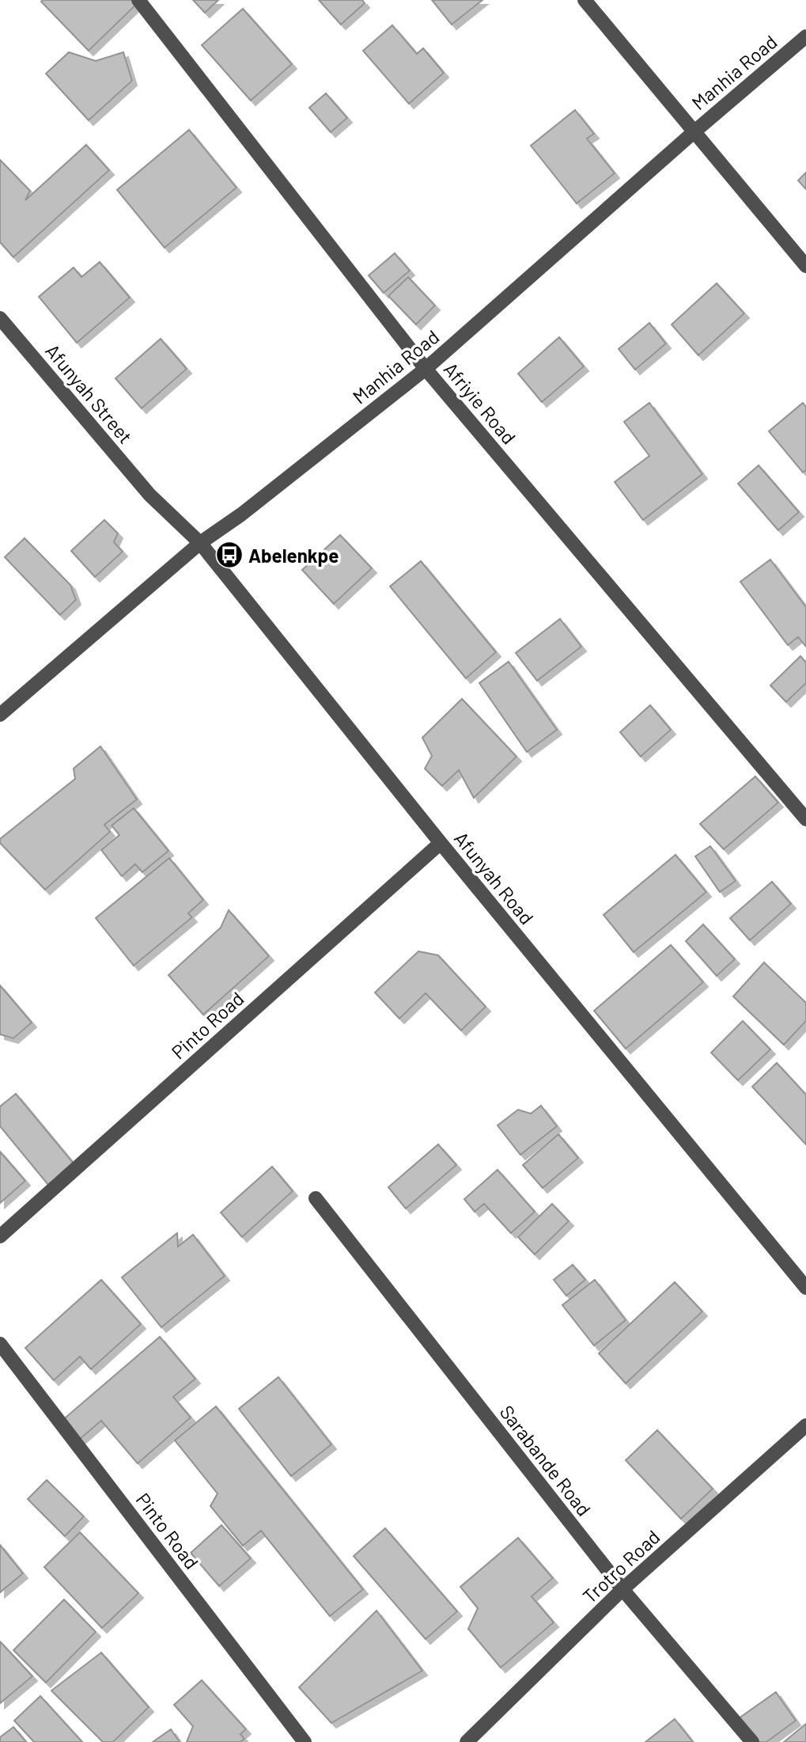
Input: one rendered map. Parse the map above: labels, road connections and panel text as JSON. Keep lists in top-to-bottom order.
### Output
{
  "streets": {
    "street": [
      "Manhia Road",
      "Afunyah Street",
      "Afriyie Road",
      "Afunyah Road",
      "Pinto Road",
      "Sarabande Road",
      "Trotro Road"
    ]
  },
  "crossings": [
    ["Manhia Road", "Afriyie Road"],
    ["Manhia Road", "Afunyah Road"],
    ["Afunyah Street", "Afunyah Road"],
    ["Afunyah Road", "Pinto Road"],
    ["Sarabande Road", "Trotro Road"]
  ],
  "places": {
    "bus stop": ["Abelenkpe"]
  }
}
